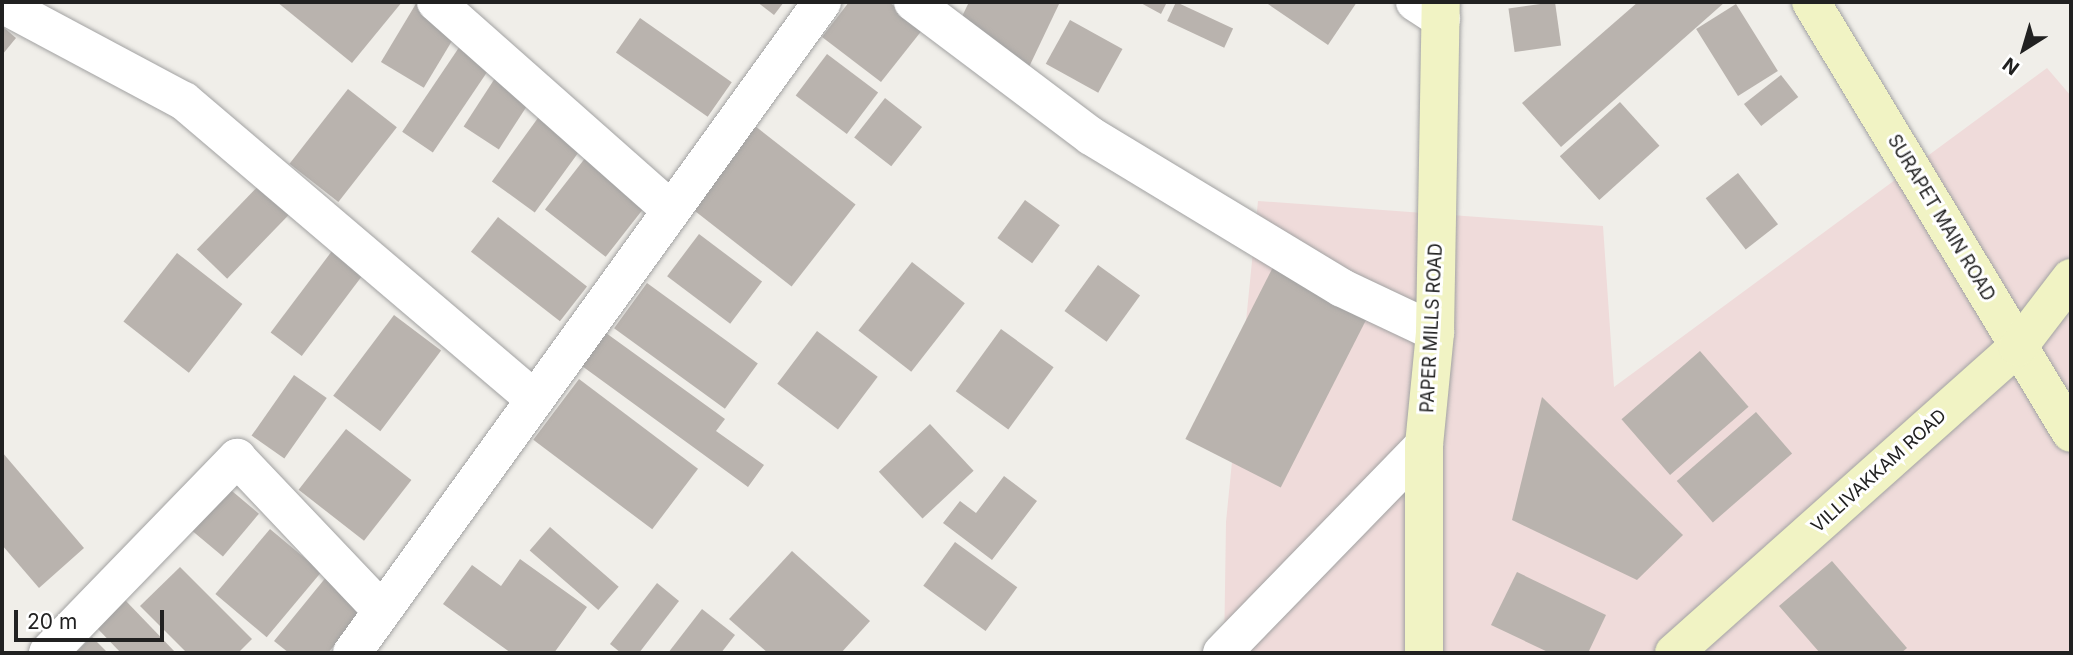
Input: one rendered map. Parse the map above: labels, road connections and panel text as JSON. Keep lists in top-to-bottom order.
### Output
{
  "streets": {
    "main road": ["SURAPET MAIN ROAD", "PAPER MILLS ROAD", "VILLIVAKKAM ROAD"]
  },
  "crossings": [
    ["SURAPET MAIN ROAD", "VILLIVAKKAM ROAD"]
  ],
  "scale_bar": "20 m",
  "north": "bottom left"
}
